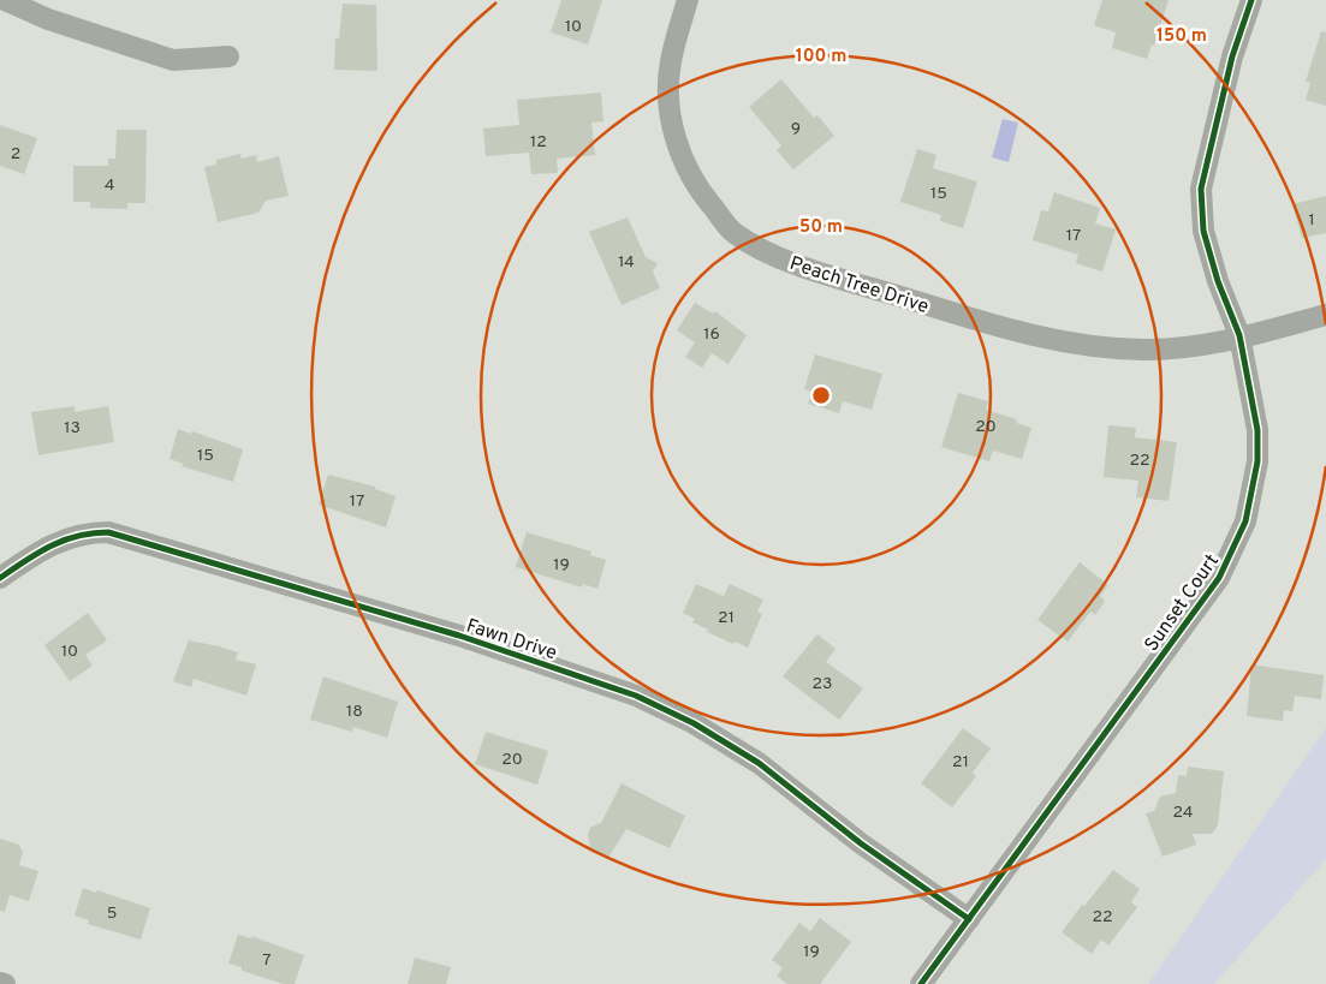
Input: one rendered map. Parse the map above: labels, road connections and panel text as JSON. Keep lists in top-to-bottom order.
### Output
{
  "streets": {
    "street": ["Peach Tree Drive", "Sunset Court", "Fawn Drive"]
  },
  "crossings": [
    ["Peach Tree Drive", "Sunset Court"],
    ["Sunset Court", "Fawn Drive"]
  ],
  "house_numbers": [
    "10",
    "9",
    "12",
    "2",
    "4",
    "15",
    "1",
    "17",
    "14",
    "16",
    "20",
    "13",
    "15",
    "22",
    "17",
    "19",
    "21",
    "10",
    "23",
    "18",
    "20",
    "21",
    "24",
    "5",
    "22",
    "19",
    "7"
  ],
  "rings": ["150 m", "100 m", "50 m"]
}
